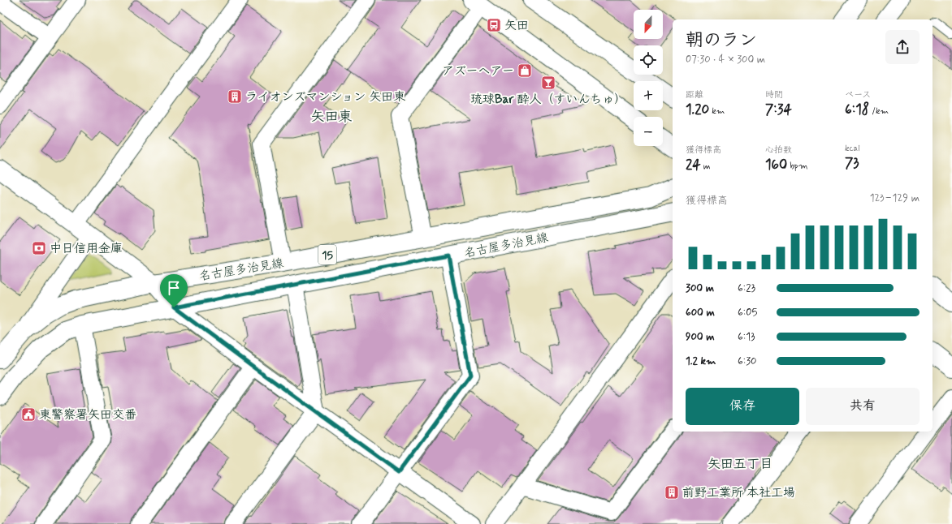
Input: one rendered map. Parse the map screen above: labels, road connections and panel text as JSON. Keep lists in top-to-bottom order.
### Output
{
  "streets": {
    "main road": ["名古屋多治見線", "15"]
  },
  "districts": ["矢田東", "矢田五丁目"],
  "places": {
    "bus stop": ["矢田"],
    "shop": ["アズーヘアー"],
    "bar": ["琉球Bar 酔人（すいんちゅ）"],
    "building": ["ライオンズマンション 矢田東", "前野工業所 本社工場"],
    "bank": ["中日信用金庫"],
    "public building": ["東警察署矢田交番"]
  },
  "north": "bottom",
  "page": {
    "map_buttons": ["+", "−"],
    "heading": ["朝のラン", "07:30 · 4 × 300 m"],
    "stats": [
      ["距離", "1.20 km"],
      ["時間", "7:34"],
      ["ペース", "6:18 /km"],
      ["獲得標高", "24 m"],
      ["心拍数", "160 bpm"],
      ["kcal", "73"]
    ],
    "chart": ["獲得標高", "123–129 m"],
    "list": [
      {
        "name": "300 m",
        "note": "6:23"
      },
      {
        "name": "600 m",
        "note": "6:05"
      },
      {
        "name": "900 m",
        "note": "6:13"
      },
      {
        "name": "1.2 km",
        "note": "6:30"
      }
    ],
    "buttons": ["保存", "共有"]
  }
}
